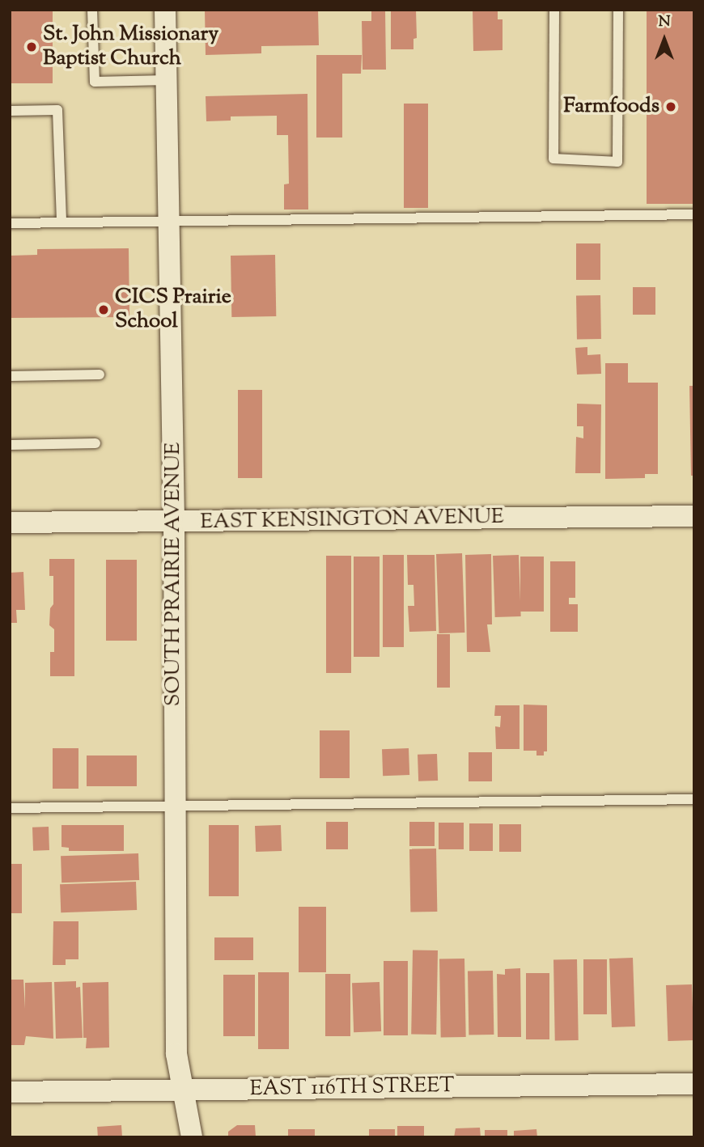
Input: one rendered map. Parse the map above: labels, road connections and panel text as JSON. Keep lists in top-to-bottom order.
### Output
{
  "streets": {
    "street": ["EAST KENSINGTON AVENUE", "SOUTH PRAIRIE AVENUE", "EAST 116TH STREET"]
  },
  "crossings": [
    ["EAST KENSINGTON AVENUE", "SOUTH PRAIRIE AVENUE"],
    ["SOUTH PRAIRIE AVENUE", "EAST 116TH STREET"]
  ],
  "places": ["St. John Missionary Baptist Church", "Farmfoods", "CICS Prairie School"],
  "north": "top"
}
